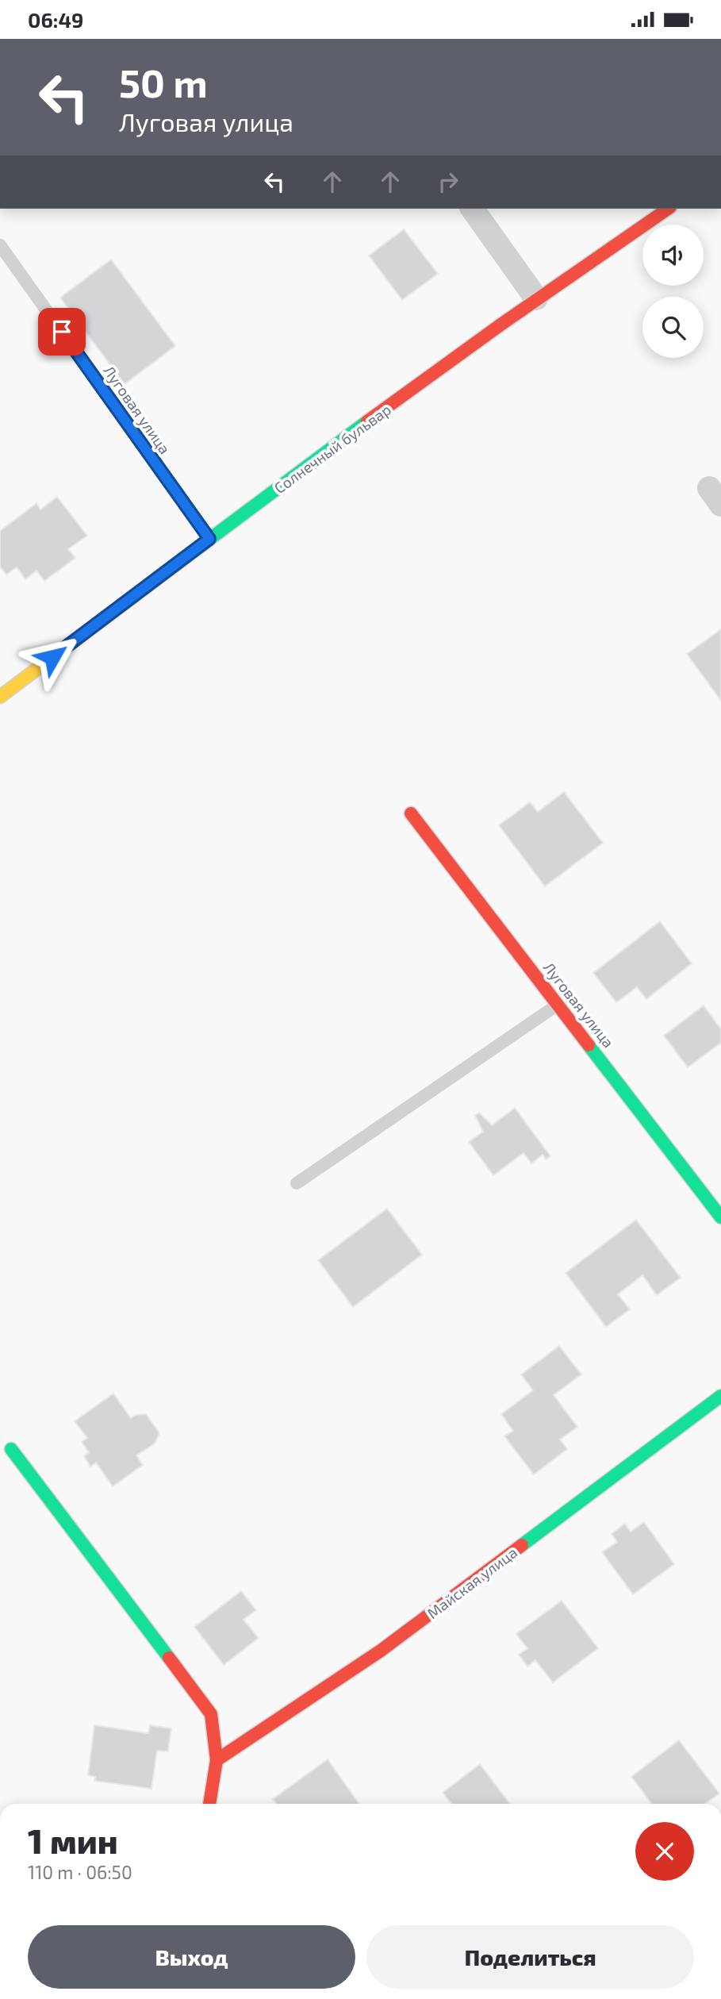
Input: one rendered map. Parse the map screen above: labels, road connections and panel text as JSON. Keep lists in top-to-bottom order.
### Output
{
  "streets": {
    "street": ["Луговая улица", "Солнечный бульвар", "Майская улица"]
  },
  "crossings": [
    ["Луговая улица", "Солнечный бульвар"]
  ],
  "page": {
    "status": "06:49",
    "turn": ["50 m", "Луговая улица"],
    "heading": ["1 мин", "110 m · 06:50"],
    "buttons": ["Выход", "Поделиться"]
  }
}
